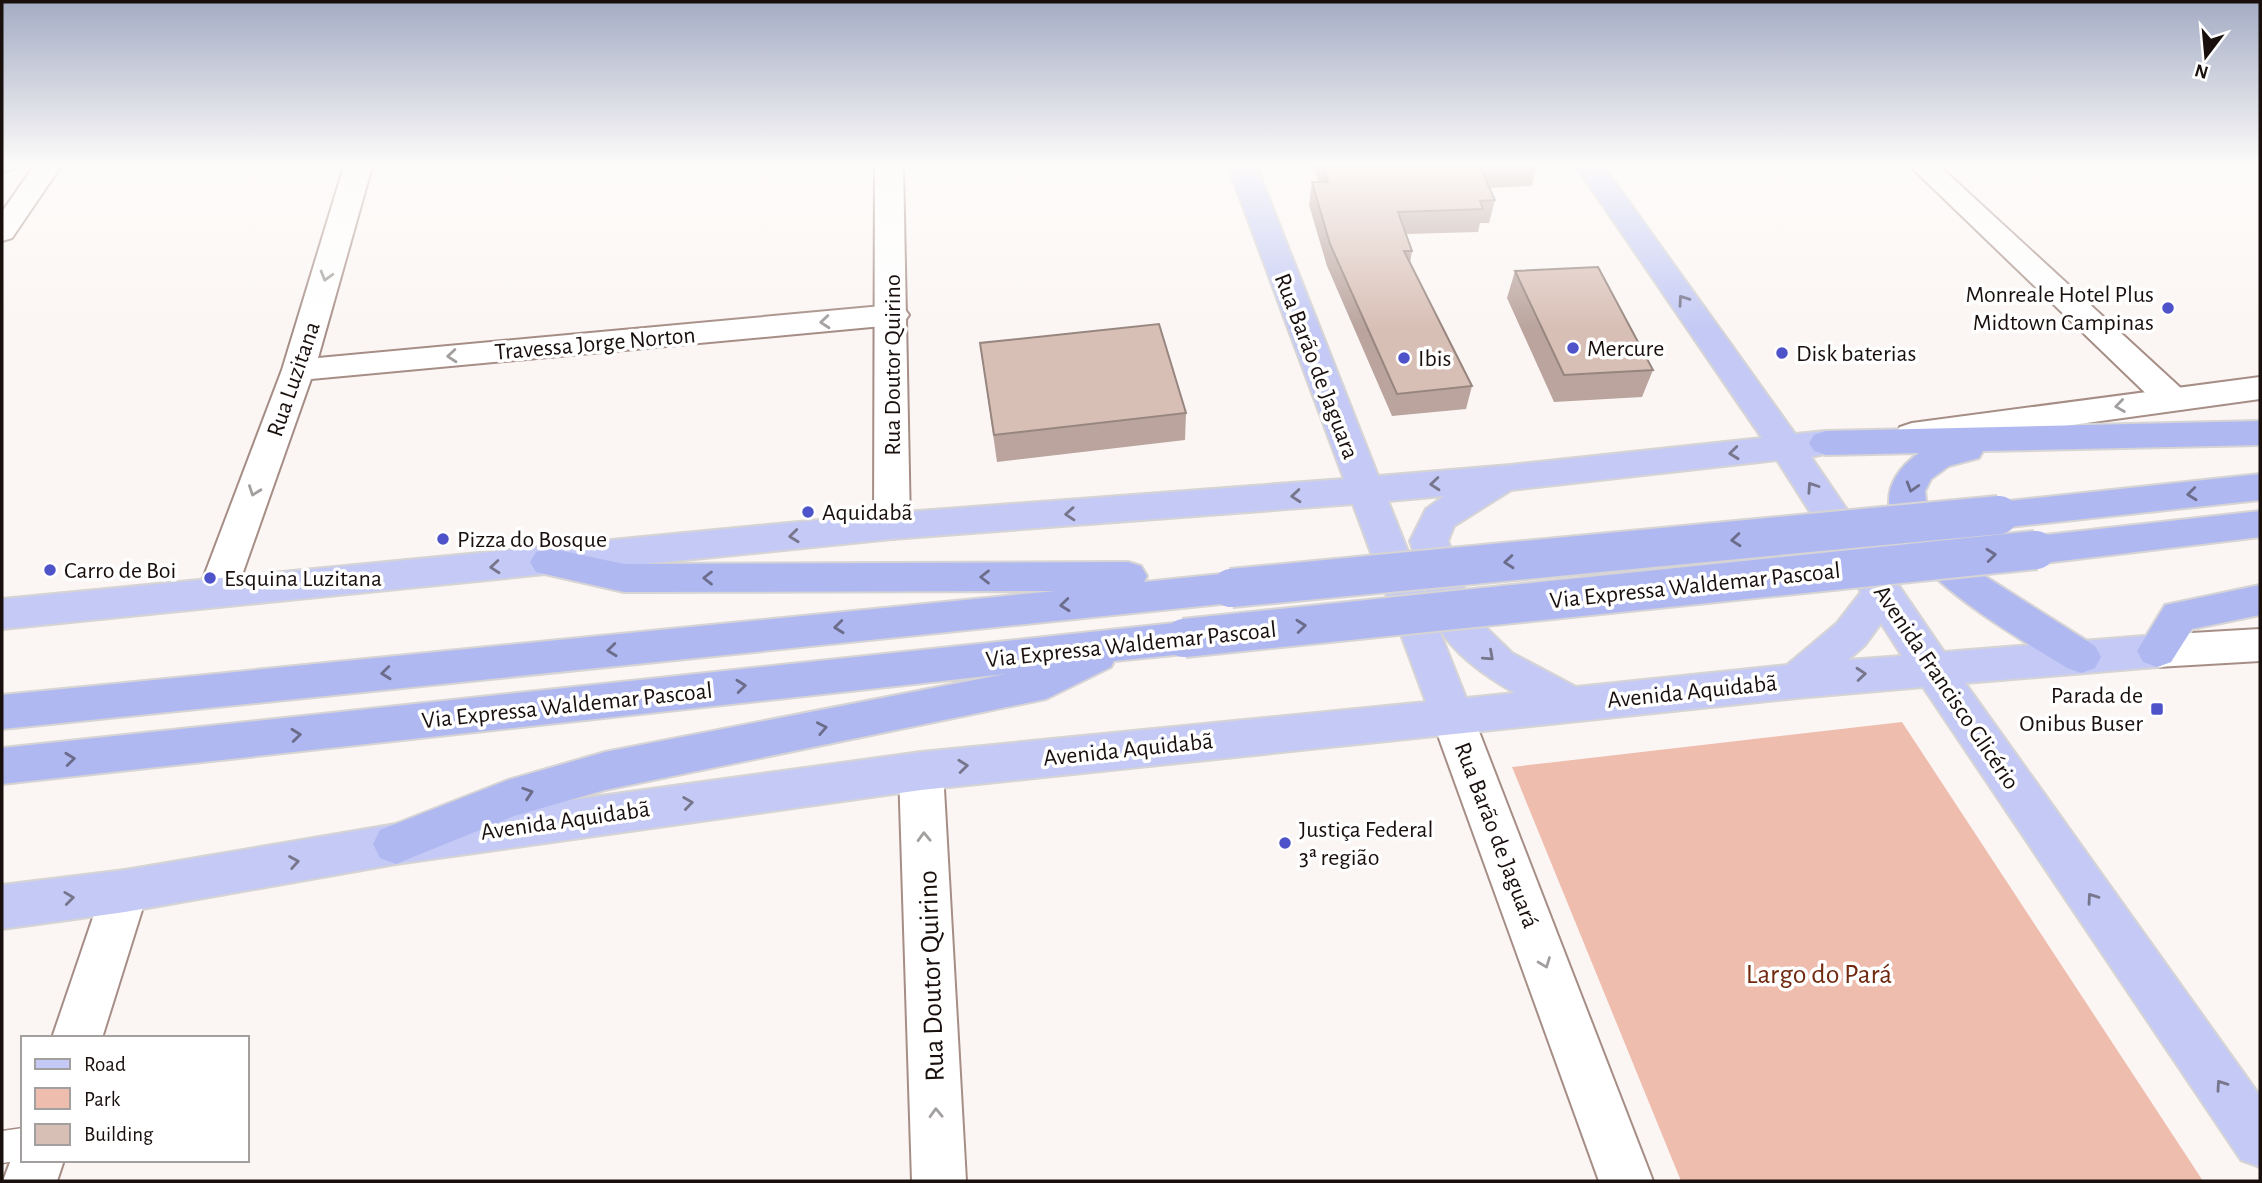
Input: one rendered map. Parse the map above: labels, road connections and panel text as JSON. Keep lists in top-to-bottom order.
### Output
{
  "streets": {
    "highway": ["Via Expressa Waldemar Pascoal"],
    "main road": [
      "Rua Barão de Jaguara",
      "Avenida Francisco Glicério",
      "Avenida Aquidabã",
      "Rua Barão de Jaguará"
    ],
    "street": ["Travessa Jorge Norton", "Rua Doutor Quirino", "Rua Luzitana"]
  },
  "crossings": [
    ["Travessa Jorge Norton", "Rua Doutor Quirino"],
    ["Travessa Jorge Norton", "Rua Luzitana"],
    ["Rua Doutor Quirino", "Avenida Aquidabã"],
    ["Rua Barão de Jaguara", "Rua Barão de Jaguará"],
    ["Avenida Francisco Glicério", "Avenida Aquidabã"],
    ["Avenida Aquidabã", "Rua Barão de Jaguará"]
  ],
  "one_way": [
    "Travessa Jorge Norton",
    "Rua Doutor Quirino",
    "Rua Luzitana",
    "Avenida Francisco Glicério",
    "Rua Barão de Jaguará"
  ],
  "parks": ["Largo do Pará"],
  "places": {
    "other": [
      "Monreale Hotel Plus Midtown Campinas",
      "Mercure",
      "Disk baterias",
      "Ibis",
      "Aquidabã",
      "Pizza do Bosque",
      "Carro de Boi",
      "Esquina Luzitana",
      "Justiça Federal 3ª região"
    ],
    "transit": ["Parada de Onibus Buser"]
  },
  "legend": ["Road", "Park", "Building"],
  "north": "bottom"
}
